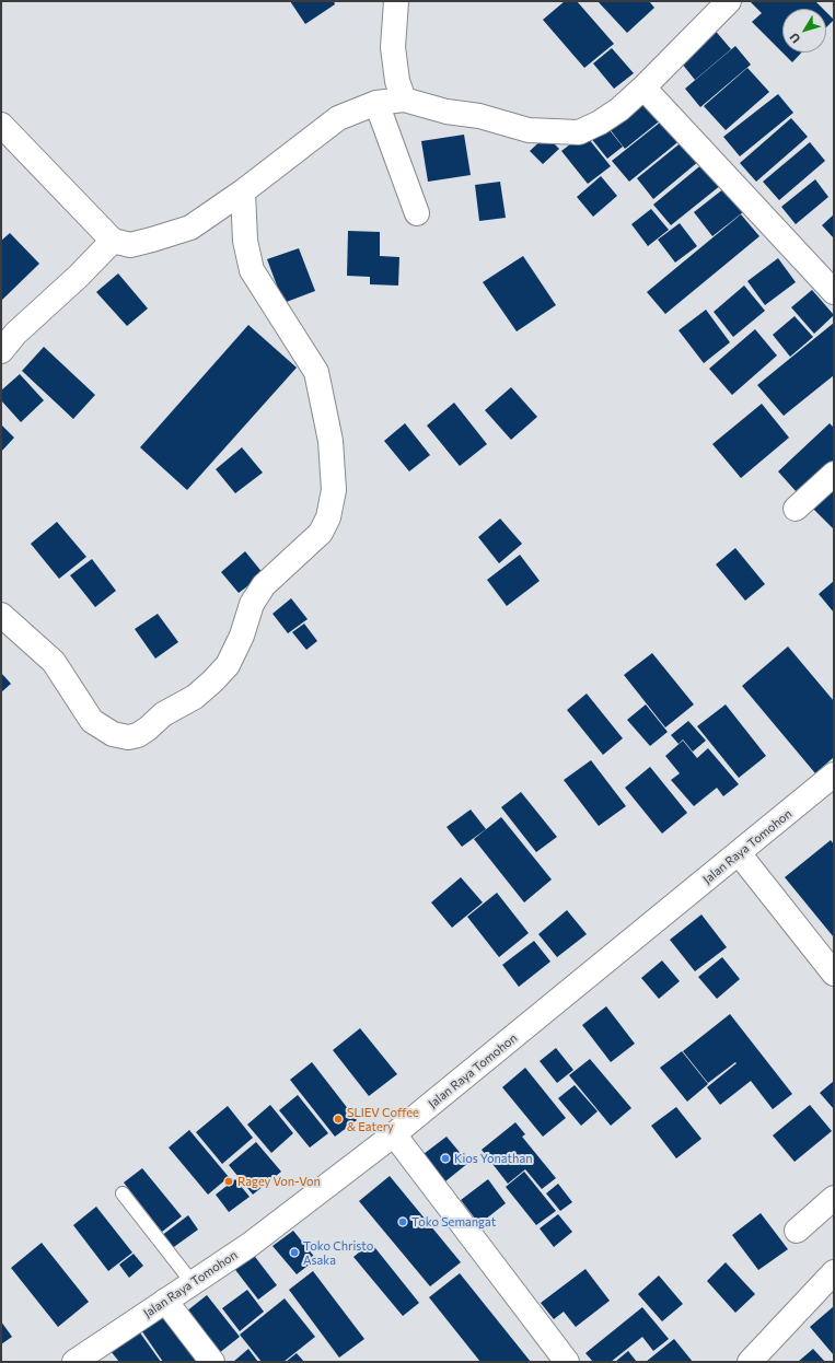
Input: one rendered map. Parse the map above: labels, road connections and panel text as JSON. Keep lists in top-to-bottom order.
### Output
{
  "streets": {
    "main road": ["Jalan Raya Tomohon"]
  },
  "places": [
    "SLIEV Coffee & Eatery",
    "Kios Yonathan",
    "Ragey Von-Von",
    "Toko Semangat",
    "Toko Christo Asaka"
  ],
  "north": "bottom left"
}
